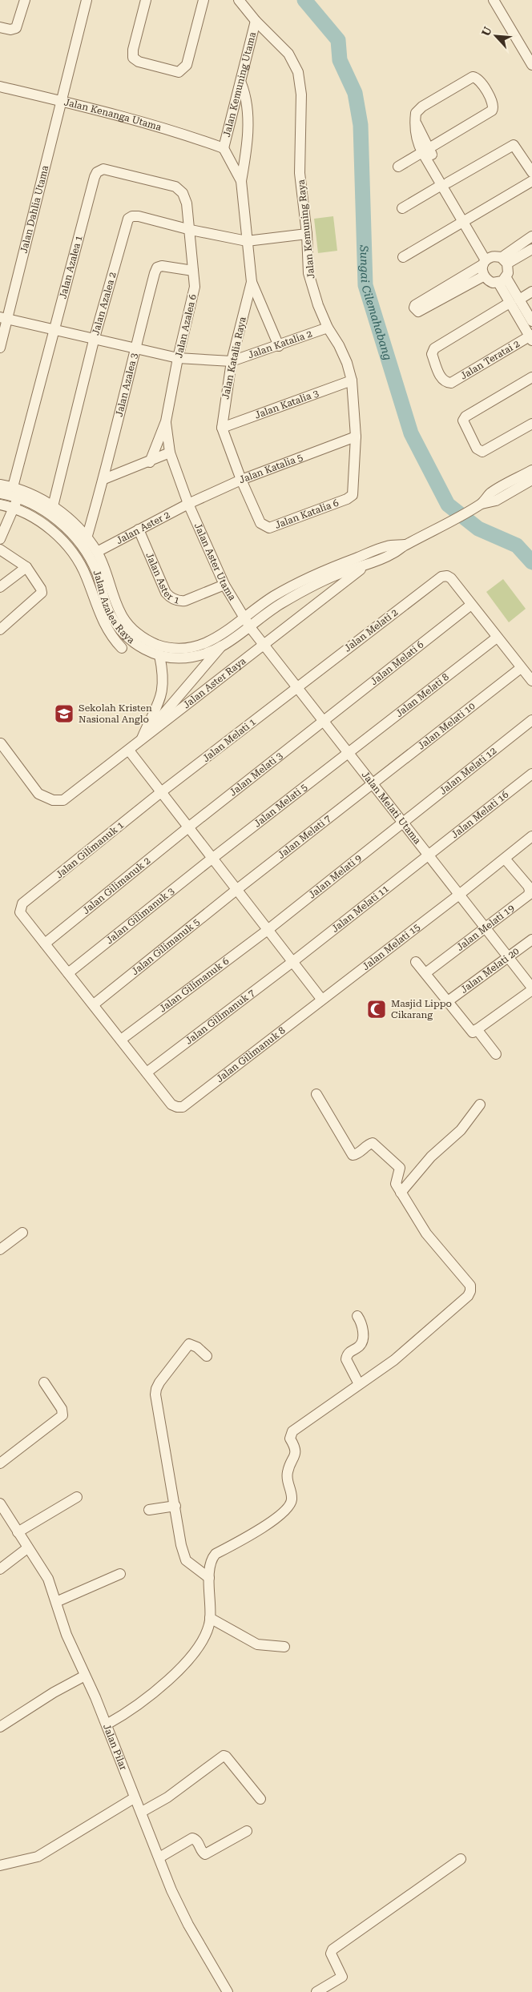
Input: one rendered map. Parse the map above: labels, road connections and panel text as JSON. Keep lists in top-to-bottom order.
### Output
{
  "streets": {
    "street": [
      "Jalan Kemuning Utama",
      "Jalan Kenanga Utama",
      "Jalan Dahlia Utama",
      "Jalan Kemuning Raya",
      "Jalan Azalea 1",
      "Jalan Azalea 2",
      "Jalan Azalea 6",
      "Jalan Katalia 2",
      "Jalan Katalia Raya",
      "Jalan Teratai 2",
      "Jalan Azalea 3",
      "Jalan Katalia 3",
      "Jalan Katalia 5",
      "Jalan Katalia 6",
      "Jalan Aster 2",
      "Jalan Aster Utama",
      "Jalan Aster 1",
      "Jalan Azalea Raya",
      "Jalan Melati 2",
      "Jalan Melati 6",
      "Jalan Aster Raya",
      "Jalan Melati 8",
      "Jalan Melati 10",
      "Jalan Melati 1",
      "Jalan Melati 12",
      "Jalan Melati 3",
      "Jalan Melati 5",
      "Jalan Melati Utama",
      "Jalan Melati 16",
      "Jalan Melati 7",
      "Jalan Gilimanuk 1",
      "Jalan Melati 9",
      "Jalan Gilimanuk 2",
      "Jalan Melati 11",
      "Jalan Gilimanuk 3",
      "Jalan Melati 19",
      "Jalan Gilimanuk 5",
      "Jalan Melati 15",
      "Jalan Melati 20",
      "Jalan Gilimanuk 6",
      "Jalan Gilimanuk 7",
      "Jalan Gilimanuk 8",
      "Jalan Pilar"
    ]
  },
  "crossings": [
    ["Jalan Kemuning Utama", "Jalan Kenanga Utama"],
    ["Jalan Kemuning Utama", "Jalan Kemuning Raya"],
    ["Jalan Kemuning Utama", "Jalan Katalia Raya"],
    ["Jalan Kenanga Utama", "Jalan Dahlia Utama"],
    ["Jalan Kenanga Utama", "Jalan Katalia Raya"],
    ["Jalan Kemuning Raya", "Jalan Azalea 2"],
    ["Jalan Kemuning Raya", "Jalan Katalia 2"],
    ["Jalan Kemuning Raya", "Jalan Katalia 3"],
    ["Jalan Kemuning Raya", "Jalan Katalia 5"],
    ["Jalan Kemuning Raya", "Jalan Katalia 6"],
    ["Jalan Azalea 1", "Jalan Azalea 2"],
    ["Jalan Azalea 1", "Jalan Azalea 6"],
    ["Jalan Azalea 1", "Jalan Azalea Raya"],
    ["Jalan Azalea 2", "Jalan Azalea 6"],
    ["Jalan Azalea 2", "Jalan Katalia Raya"],
    ["Jalan Azalea 2", "Jalan Azalea Raya"],
    ["Jalan Azalea 6", "Jalan Azalea 3"],
    ["Jalan Azalea 6", "Jalan Katalia 5"],
    ["Jalan Azalea 6", "Jalan Aster 2"],
    ["Jalan Azalea 6", "Jalan Aster Utama"],
    ["Jalan Katalia 2", "Jalan Katalia Raya"],
    ["Jalan Katalia Raya", "Jalan Katalia 3"],
    ["Jalan Katalia Raya", "Jalan Katalia 5"],
    ["Jalan Katalia Raya", "Jalan Katalia 6"],
    ["Jalan Azalea 3", "Jalan Azalea Raya"],
    ["Jalan Katalia 5", "Jalan Katalia 6"],
    ["Jalan Katalia 5", "Jalan Aster 2"],
    ["Jalan Katalia 5", "Jalan Aster Utama"],
    ["Jalan Aster 2", "Jalan Aster Utama"],
    ["Jalan Aster 2", "Jalan Aster 1"],
    ["Jalan Aster 2", "Jalan Azalea Raya"],
    ["Jalan Aster Utama", "Jalan Aster 1"],
    ["Jalan Aster Utama", "Jalan Azalea Raya"],
    ["Jalan Aster Utama", "Jalan Aster Raya"],
    ["Jalan Aster Utama", "Jalan Melati Utama"],
    ["Jalan Azalea Raya", "Jalan Aster Raya"],
    ["Jalan Azalea Raya", "Jalan Melati Utama"],
    ["Jalan Melati 2", "Jalan Melati 6"],
    ["Jalan Melati 2", "Jalan Melati 1"],
    ["Jalan Melati 2", "Jalan Melati Utama"],
    ["Jalan Melati 6", "Jalan Melati 3"],
    ["Jalan Melati 6", "Jalan Melati Utama"],
    ["Jalan Aster Raya", "Jalan Melati Utama"],
    ["Jalan Melati 8", "Jalan Melati 5"],
    ["Jalan Melati 8", "Jalan Melati Utama"],
    ["Jalan Melati 10", "Jalan Melati Utama"],
    ["Jalan Melati 10", "Jalan Melati 7"],
    ["Jalan Melati 1", "Jalan Melati Utama"],
    ["Jalan Melati 1", "Jalan Gilimanuk 1"],
    ["Jalan Melati 12", "Jalan Melati Utama"],
    ["Jalan Melati 12", "Jalan Melati 9"],
    ["Jalan Melati 3", "Jalan Melati Utama"],
    ["Jalan Melati 3", "Jalan Gilimanuk 2"],
    ["Jalan Melati 5", "Jalan Melati Utama"],
    ["Jalan Melati 5", "Jalan Gilimanuk 3"],
    ["Jalan Melati Utama", "Jalan Melati 16"],
    ["Jalan Melati Utama", "Jalan Melati 7"],
    ["Jalan Melati Utama", "Jalan Melati 9"],
    ["Jalan Melati Utama", "Jalan Melati 11"],
    ["Jalan Melati Utama", "Jalan Melati 19"],
    ["Jalan Melati Utama", "Jalan Melati 15"],
    ["Jalan Melati Utama", "Jalan Melati 20"],
    ["Jalan Melati 16", "Jalan Melati 11"],
    ["Jalan Melati 7", "Jalan Gilimanuk 5"],
    ["Jalan Gilimanuk 1", "Jalan Gilimanuk 2"],
    ["Jalan Melati 9", "Jalan Gilimanuk 6"],
    ["Jalan Melati 11", "Jalan Gilimanuk 7"],
    ["Jalan Melati 19", "Jalan Melati 15"],
    ["Jalan Melati 15", "Jalan Gilimanuk 8"],
    ["Jalan Gilimanuk 7", "Jalan Gilimanuk 8"]
  ],
  "water": ["Sungai Cilemahabang"],
  "places": {
    "school or university": ["Sekolah Kristen Nasional Anglo"],
    "mosque": ["Masjid Lippo Cikarang"]
  },
  "north": "top left"
}
